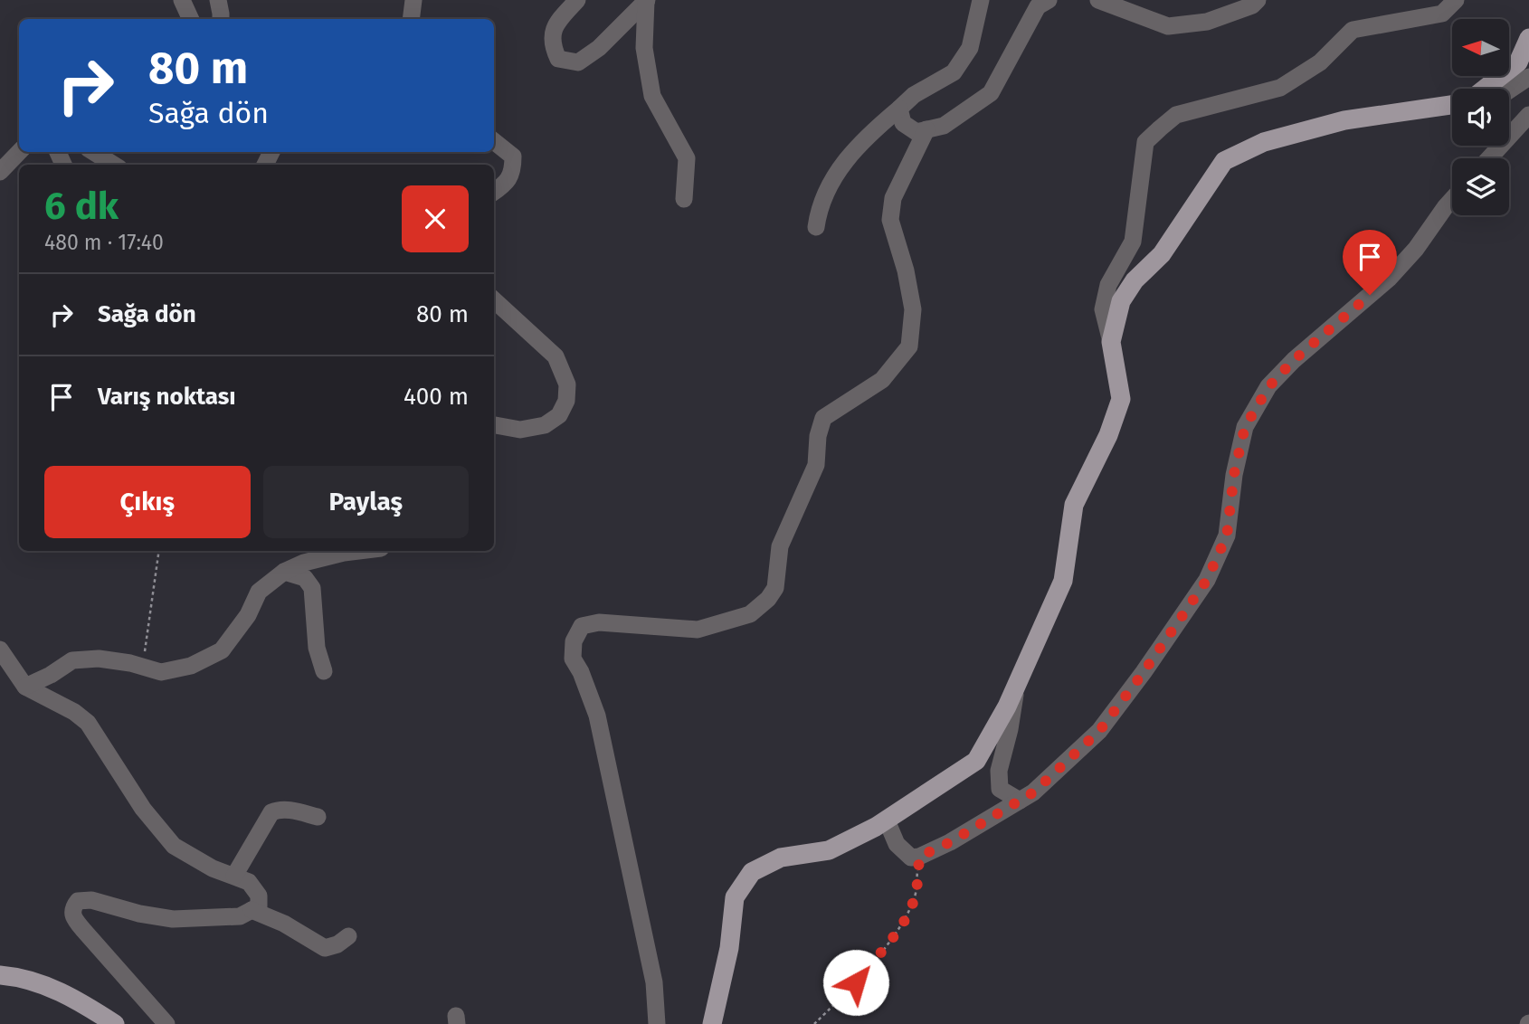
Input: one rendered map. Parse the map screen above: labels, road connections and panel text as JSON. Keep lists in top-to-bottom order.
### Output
{
  "north": "left",
  "page": {
    "turn": ["80 m", "Sağa dön"],
    "heading": ["6 dk", "480 m · 17:40"],
    "list": [
      {
        "name": "Sağa dön",
        "value": "80 m"
      },
      {
        "name": "Varış noktası",
        "value": "400 m"
      }
    ],
    "buttons": ["Çıkış", "Paylaş"]
  }
}
